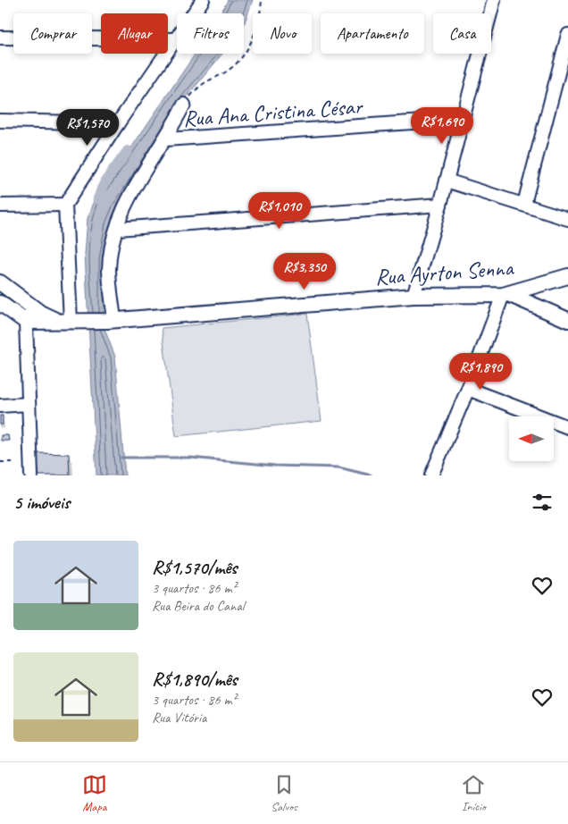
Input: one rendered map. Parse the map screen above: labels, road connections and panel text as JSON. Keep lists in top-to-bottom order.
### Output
{
  "streets": {
    "main road": ["Rua Ayrton Senna"],
    "street": ["Rua Ana Cristina César"]
  },
  "north": "left",
  "page": {
    "chip": [
      "Comprar",
      "Alugar",
      "Filtros",
      "Novo",
      "Apartamento",
      "Casa"
    ],
    "price": [
      "R$1,690",
      "R$1,570",
      "R$1,010",
      "R$3,350",
      "R$1,890"
    ],
    "heading": "5 imóveis",
    "list": [
      {
        "name": "R$1,570/mês",
        "note": "3 quartos · 86 m² · Rua Beira do Canal"
      },
      {
        "name": "R$1,890/mês",
        "note": "3 quartos · 86 m² · Rua Vitória"
      }
    ],
    "tabs": ["Mapa", "Salvos", "Início"]
  }
}
